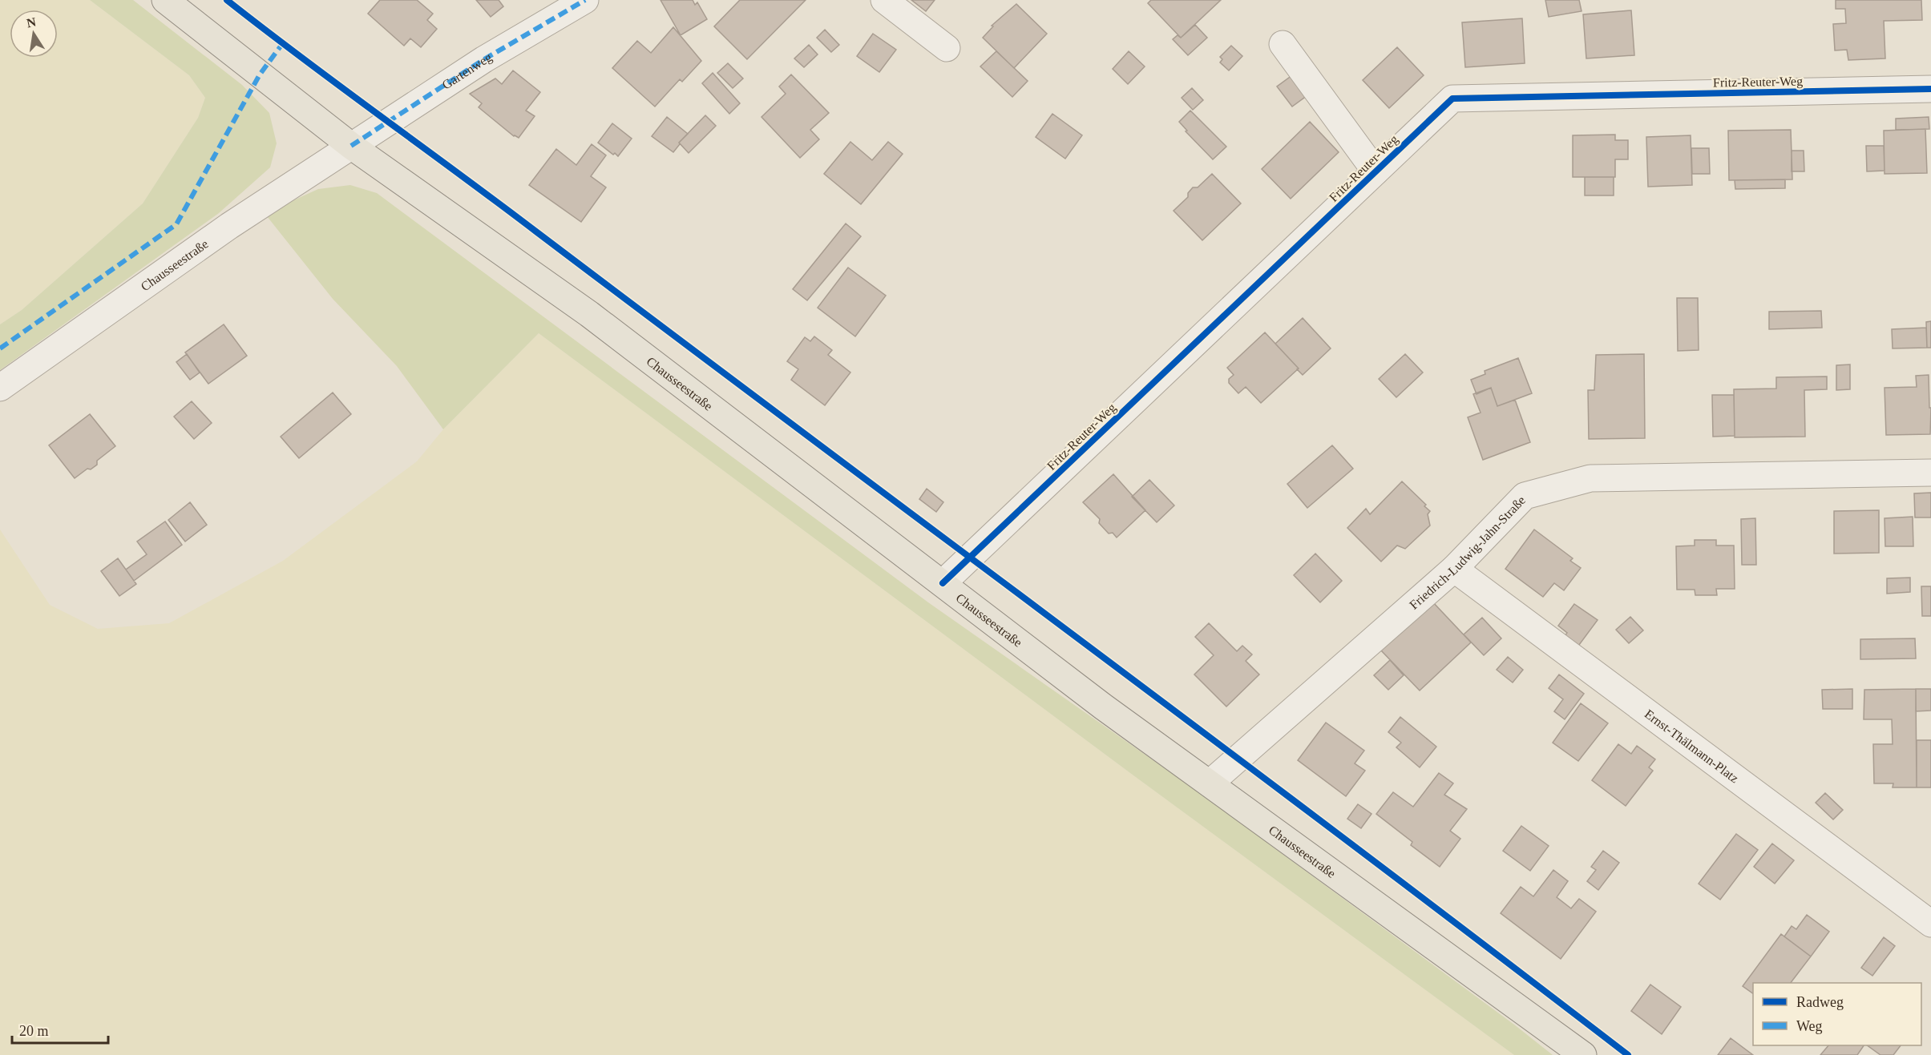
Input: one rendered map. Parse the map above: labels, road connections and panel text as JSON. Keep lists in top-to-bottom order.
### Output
{
  "streets": {
    "main road": ["Chausseestraße"],
    "street": [
      "Gartenweg",
      "Fritz-Reuter-Weg",
      "Friedrich-Ludwig-Jahn-Straße",
      "Ernst-Thälmann-Platz"
    ]
  },
  "crossings": [
    ["Gartenweg", "Chausseestraße"],
    ["Fritz-Reuter-Weg", "Chausseestraße"],
    ["Chausseestraße", "Friedrich-Ludwig-Jahn-Straße"],
    ["Friedrich-Ludwig-Jahn-Straße", "Ernst-Thälmann-Platz"]
  ],
  "legend": ["Radweg", "Weg"],
  "scale_bar": "20 m",
  "north": "top"
}
